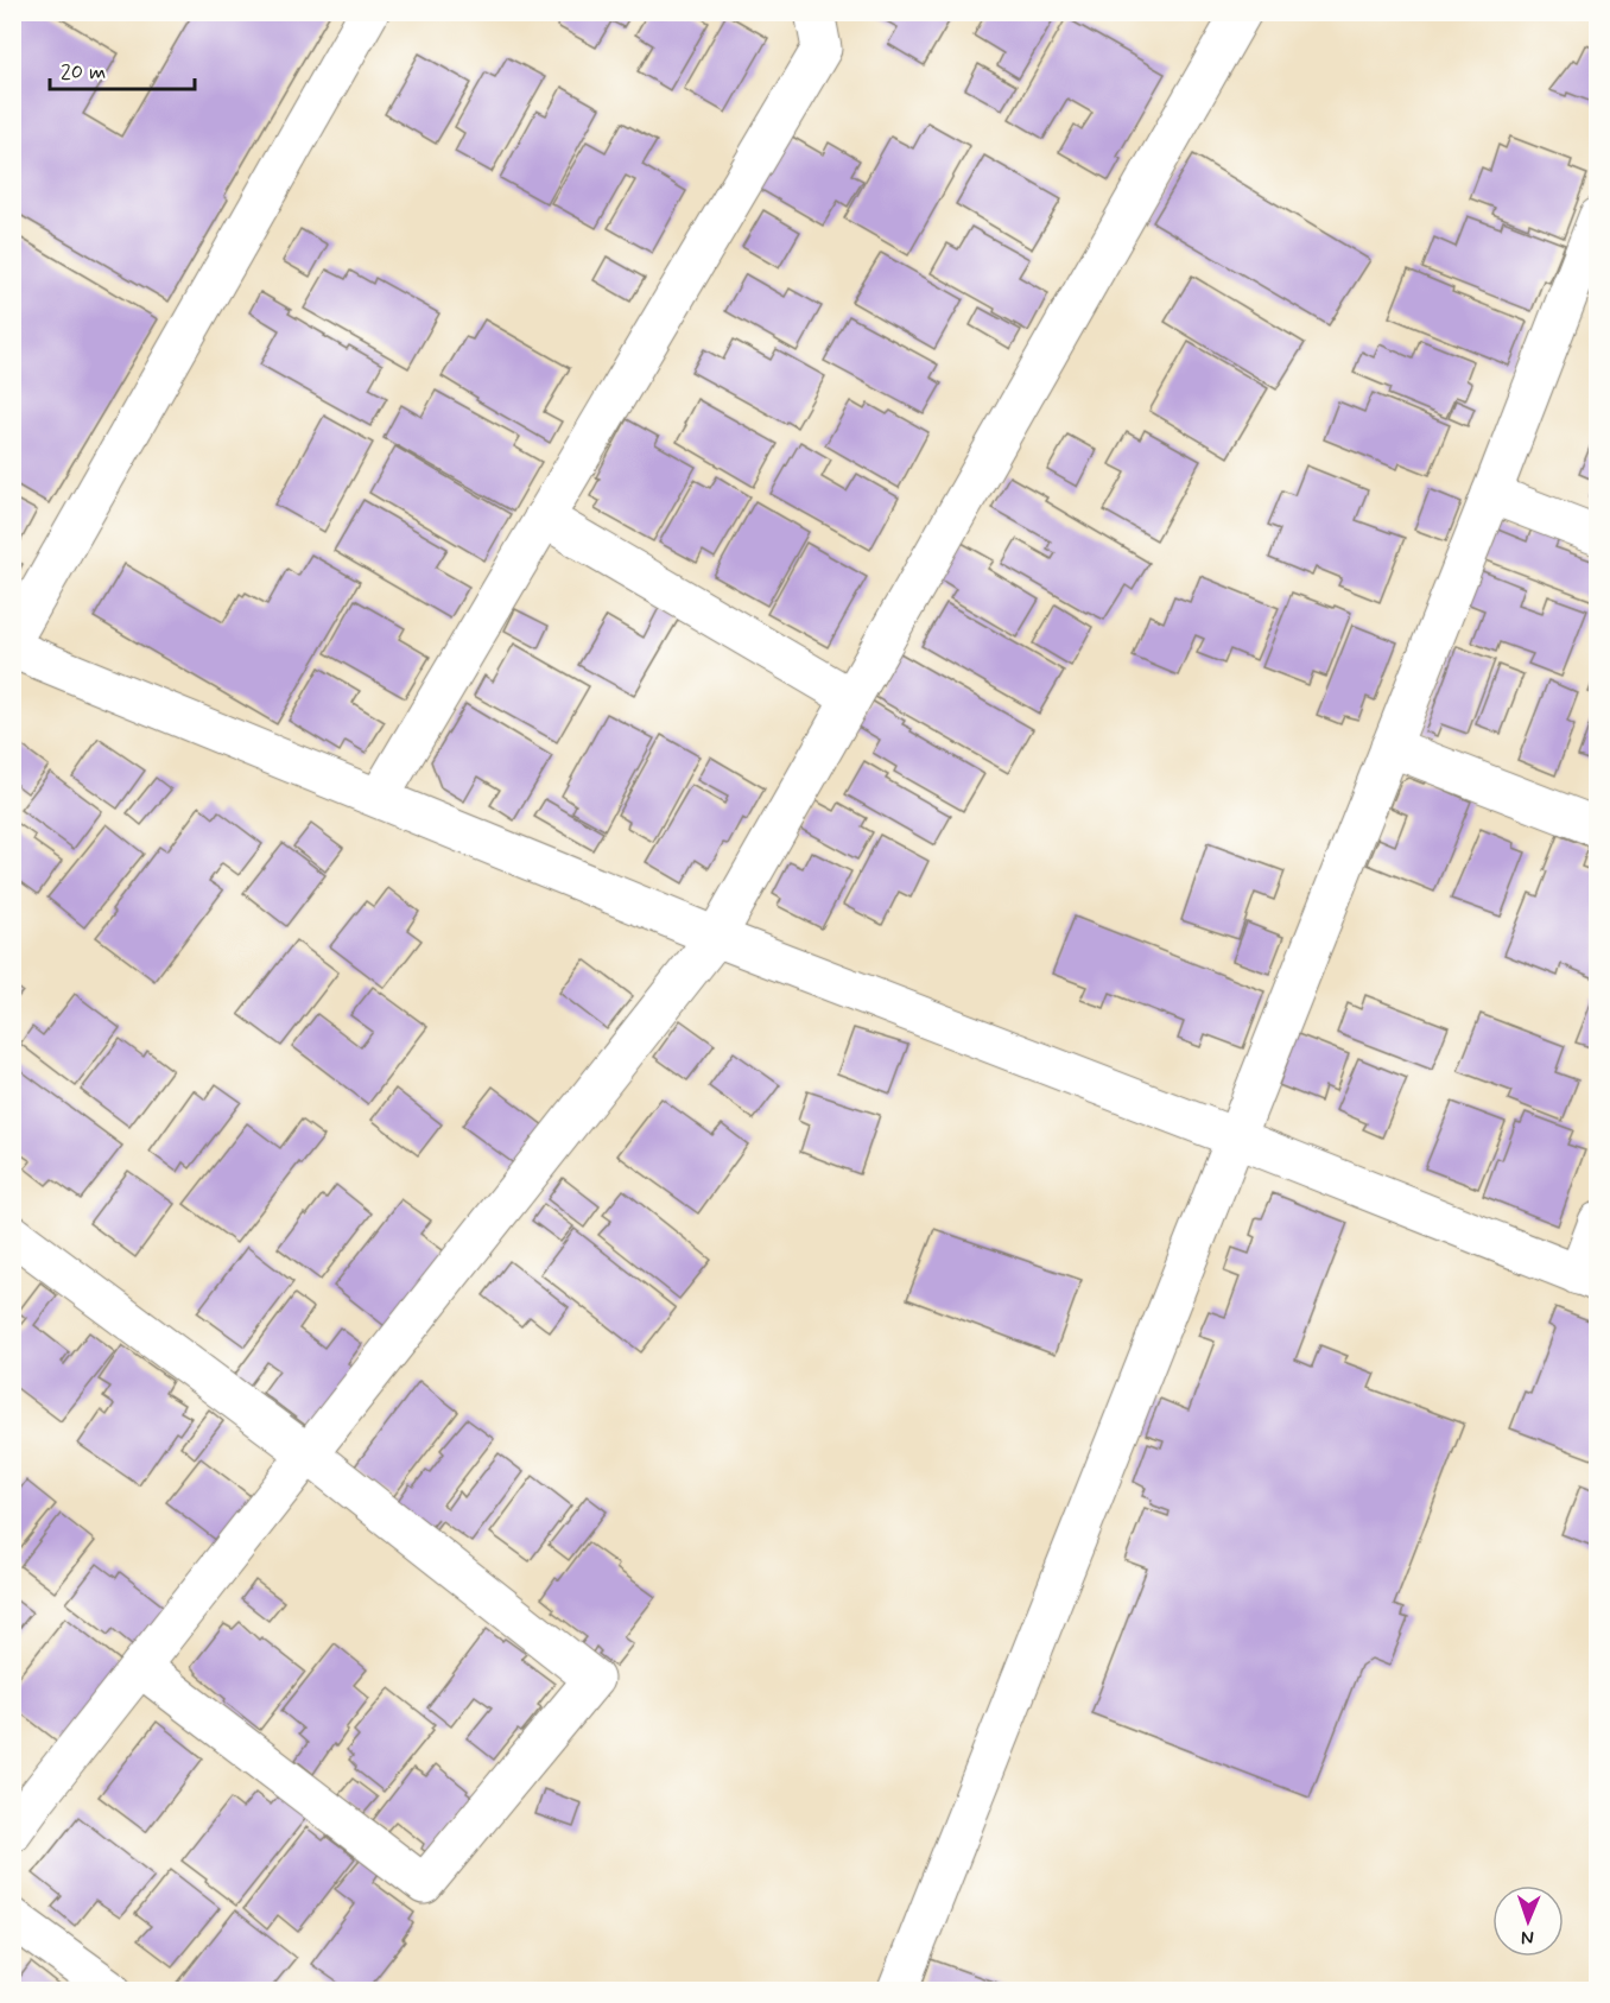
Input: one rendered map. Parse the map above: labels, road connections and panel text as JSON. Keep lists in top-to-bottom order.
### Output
{
  "scale_bar": "20 m",
  "north": "bottom"
}
